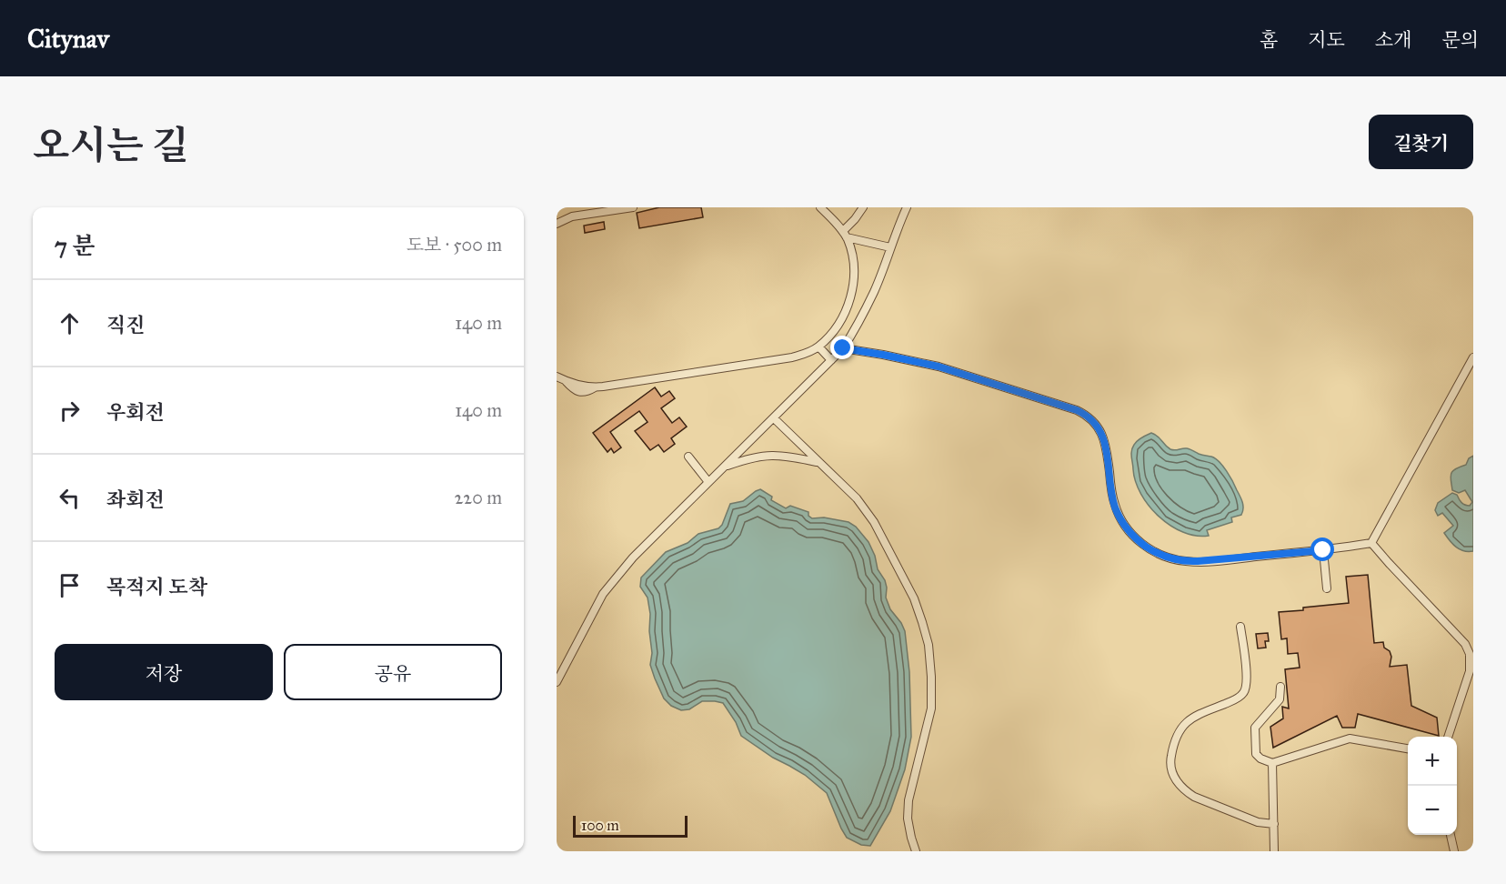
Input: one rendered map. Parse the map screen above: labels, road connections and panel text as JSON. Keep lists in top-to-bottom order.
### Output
{
  "scale_bar": "100 m",
  "page": {
    "header": "Citynav",
    "nav": [
      "홈",
      "지도",
      "소개",
      "문의"
    ],
    "title": "오시는 길",
    "buttons": [
      "길찾기",
      ["저장", "공유"]
    ],
    "heading": ["7 분", "도보 · 500 m"],
    "list": [
      ["직진", "140 m"],
      ["우회전", "140 m"],
      ["좌회전", "220 m"],
      "목적지 도착"
    ],
    "map_buttons": ["+", "−"],
    "scale": "100 m"
  }
}
